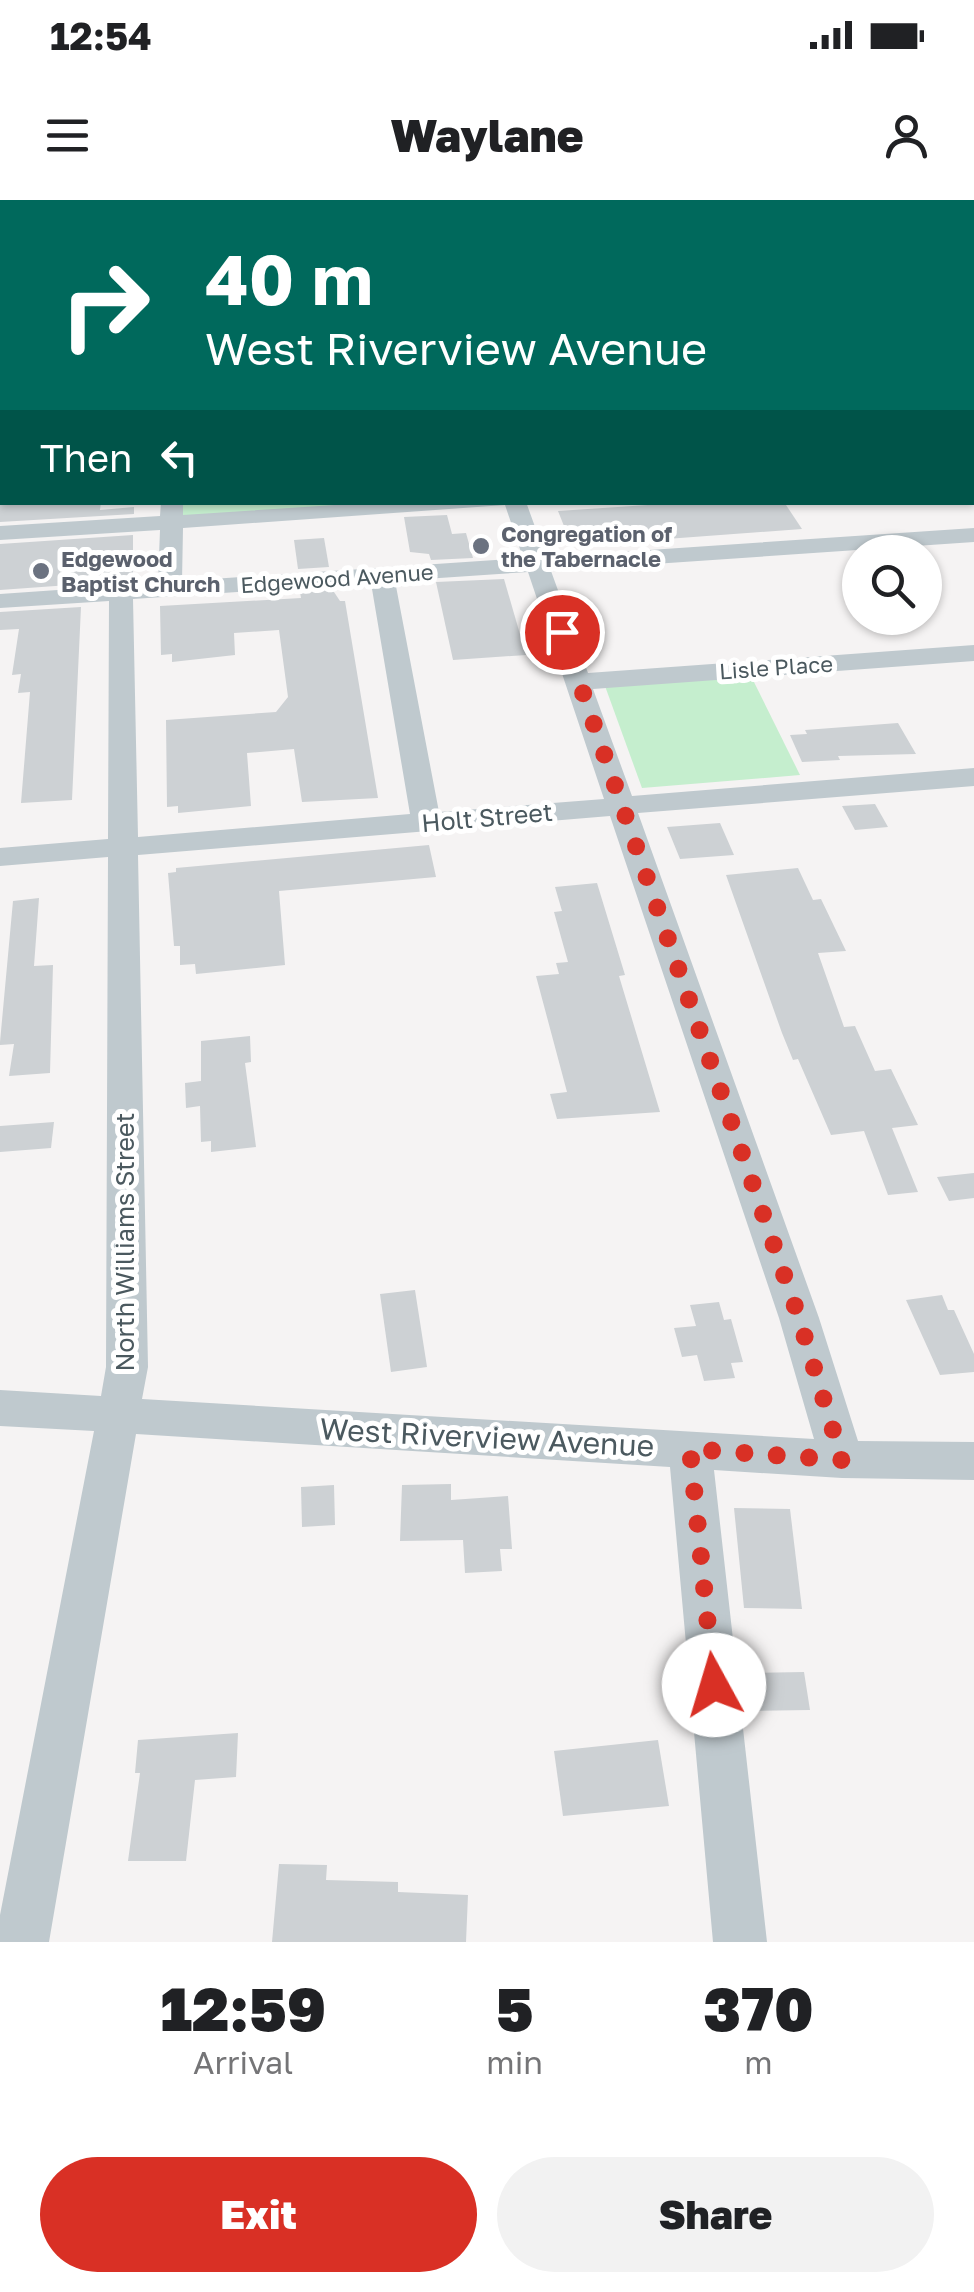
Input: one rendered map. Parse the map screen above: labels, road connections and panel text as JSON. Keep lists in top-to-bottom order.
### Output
{
  "streets": {
    "street": [
      "Edgewood Avenue",
      "Lisle Place",
      "Holt Street",
      "North Williams Street",
      "West Riverview Avenue"
    ]
  },
  "crossings": [
    ["Edgewood Avenue", "North Williams Street"],
    ["Holt Street", "North Williams Street"],
    ["North Williams Street", "West Riverview Avenue"]
  ],
  "places": ["Congregation of the Tabernacle", "Edgewood Baptist Church"],
  "page": {
    "status": "12:54",
    "header": "Waylane",
    "turn": ["40 m", "West Riverview Avenue"],
    "then": "Then",
    "eta": [
      "12:59",
      "Arrival",
      "5",
      "min",
      "370",
      "m"
    ],
    "buttons": ["Exit", "Share"]
  }
}
